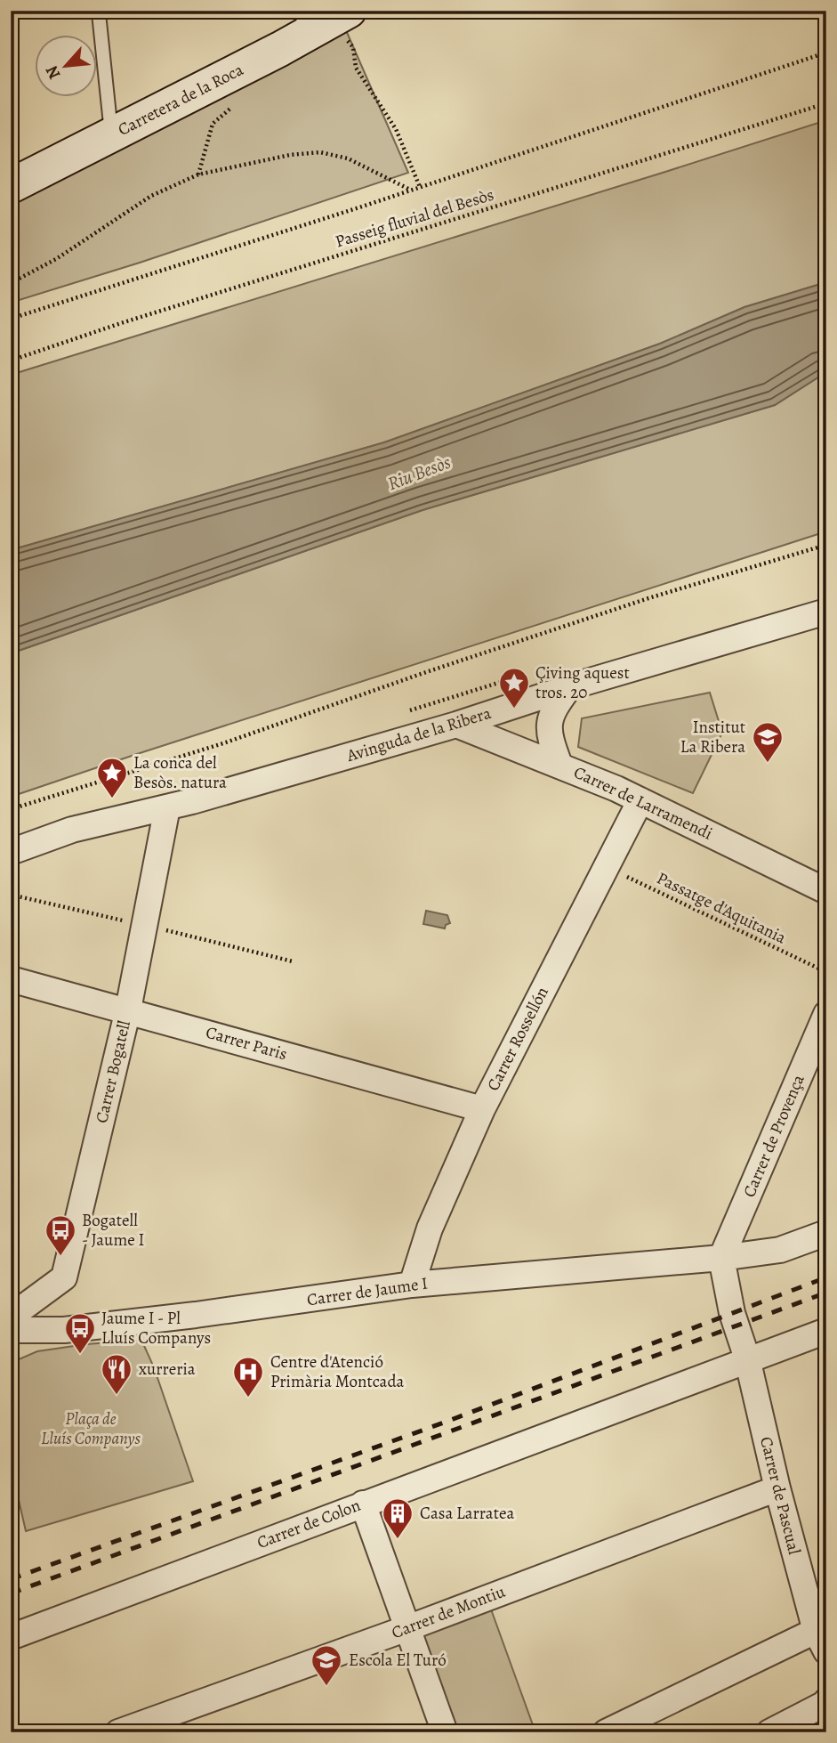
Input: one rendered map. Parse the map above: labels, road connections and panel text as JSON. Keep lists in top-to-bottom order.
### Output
{
  "streets": {
    "street": [
      "Carretera de la Roca",
      "Avinguda de la Ribera",
      "Carrer de Larramendi",
      "Carrer Rossellón",
      "Carrer Paris",
      "Carrer Bogatell",
      "Carrer de Provença",
      "Carrer de Jaume I",
      "Carrer de Pascual",
      "Carrer de Colon",
      "Carrer de Montiu"
    ],
    "path": ["Passeig fluvial del Besòs", "Passatge d'Aquitania"]
  },
  "crossings": [
    ["Avinguda de la Ribera", "Carrer de Larramendi"],
    ["Avinguda de la Ribera", "Carrer Bogatell"],
    ["Carrer de Larramendi", "Carrer Rossellón"],
    ["Passatge d'Aquitania", "Carrer Rossellón"],
    ["Carrer Rossellón", "Carrer Paris"],
    ["Carrer Rossellón", "Carrer de Jaume I"],
    ["Carrer Paris", "Carrer Bogatell"],
    ["Carrer Bogatell", "Carrer de Jaume I"],
    ["Carrer de Provença", "Carrer de Jaume I"],
    ["Carrer de Provença", "Carrer de Pascual"],
    ["Carrer de Jaume I", "Carrer de Pascual"],
    ["Carrer de Pascual", "Carrer de Colon"],
    ["Carrer de Pascual", "Carrer de Montiu"]
  ],
  "water": ["Riu Besòs"],
  "parks": ["Plaça de Lluís Companys"],
  "places": {
    "place": ["Çiving aquest tros. 20", "La conca del Besòs. natura"],
    "school or university": ["Institut La Ribera", "Escola El Turó"],
    "bus stop": ["Bogatell - Jaume I", "Jaume I - Pl Lluís Companys"],
    "restaurant": ["xurreria"],
    "hospital": ["Centre d'Atenció Primària Montcada"],
    "building": ["Casa Larratea"]
  },
  "north": "bottom left"
}
